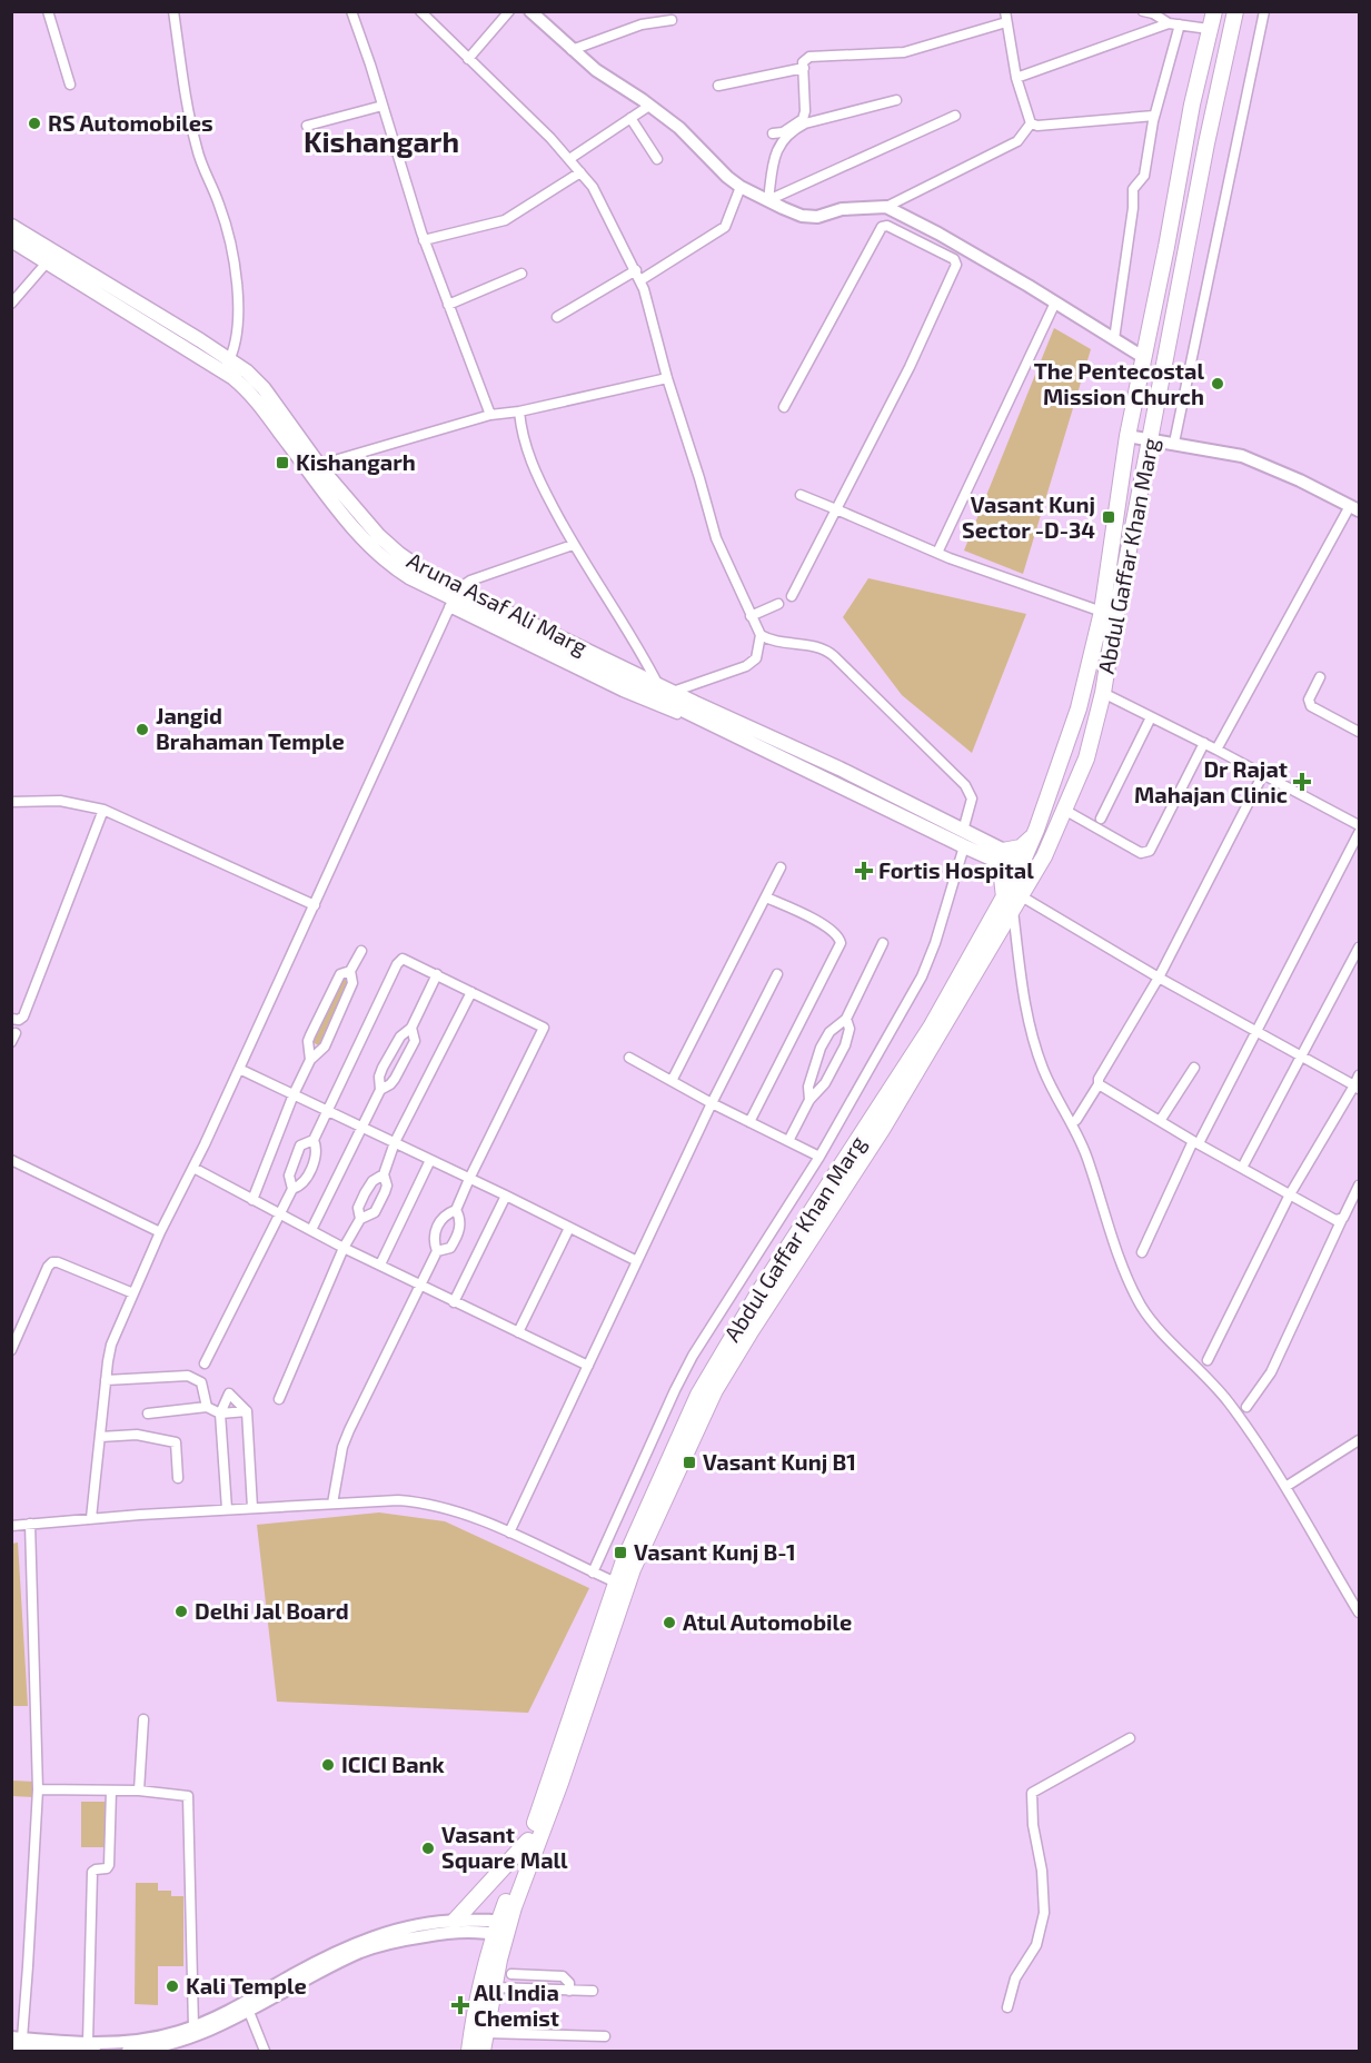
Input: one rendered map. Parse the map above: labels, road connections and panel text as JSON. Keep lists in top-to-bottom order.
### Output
{
  "streets": {
    "main road": ["Abdul Gaffar Khan Marg", "Aruna Asaf Ali Marg"]
  },
  "crossings": [
    ["Abdul Gaffar Khan Marg", "Aruna Asaf Ali Marg"]
  ],
  "districts": ["Kishangarh"],
  "places": {
    "other": [
      "RS Automobiles",
      "The Pentecostal Mission Church",
      "Jangid Brahaman Temple",
      "Delhi Jal Board",
      "Atul Automobile",
      "ICICI Bank",
      "Vasant Square Mall",
      "Kali Temple"
    ],
    "transit": [
      "Kishangarh",
      "Vasant Kunj Sector -D-34",
      "Vasant Kunj B1",
      "Vasant Kunj B-1"
    ],
    "health": ["Dr Rajat Mahajan Clinic", "Fortis Hospital", "All India Chemist"]
  }
}
